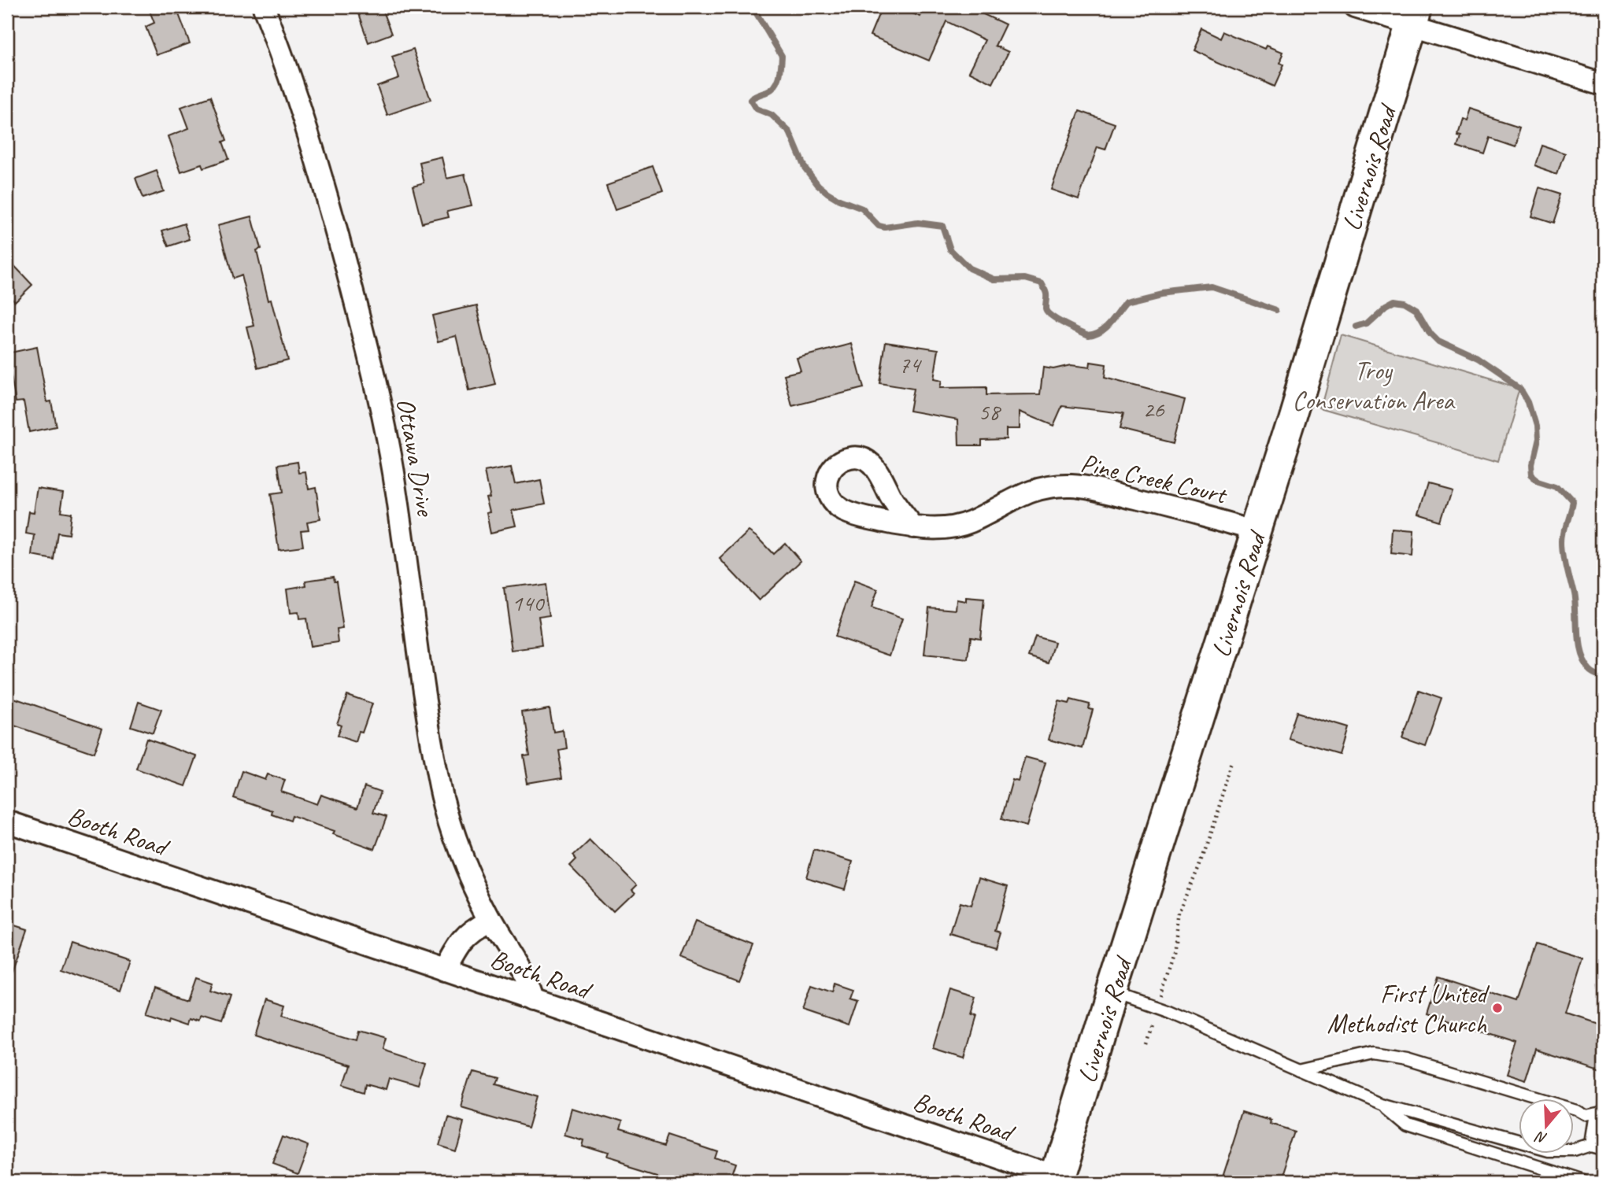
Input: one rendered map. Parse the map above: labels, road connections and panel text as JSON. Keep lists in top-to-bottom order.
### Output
{
  "streets": {
    "street": [
      "Livernois Road",
      "Ottawa Drive",
      "Pine Creek Court",
      "Booth Road"
    ]
  },
  "crossings": [
    ["Livernois Road", "Pine Creek Court"],
    ["Livernois Road", "Booth Road"],
    ["Ottawa Drive", "Booth Road"]
  ],
  "parks": ["Troy Conservation Area"],
  "places": ["First United Methodist Church"],
  "house_numbers": [
    "74",
    "26",
    "58",
    "140"
  ],
  "north": "bottom"
}
